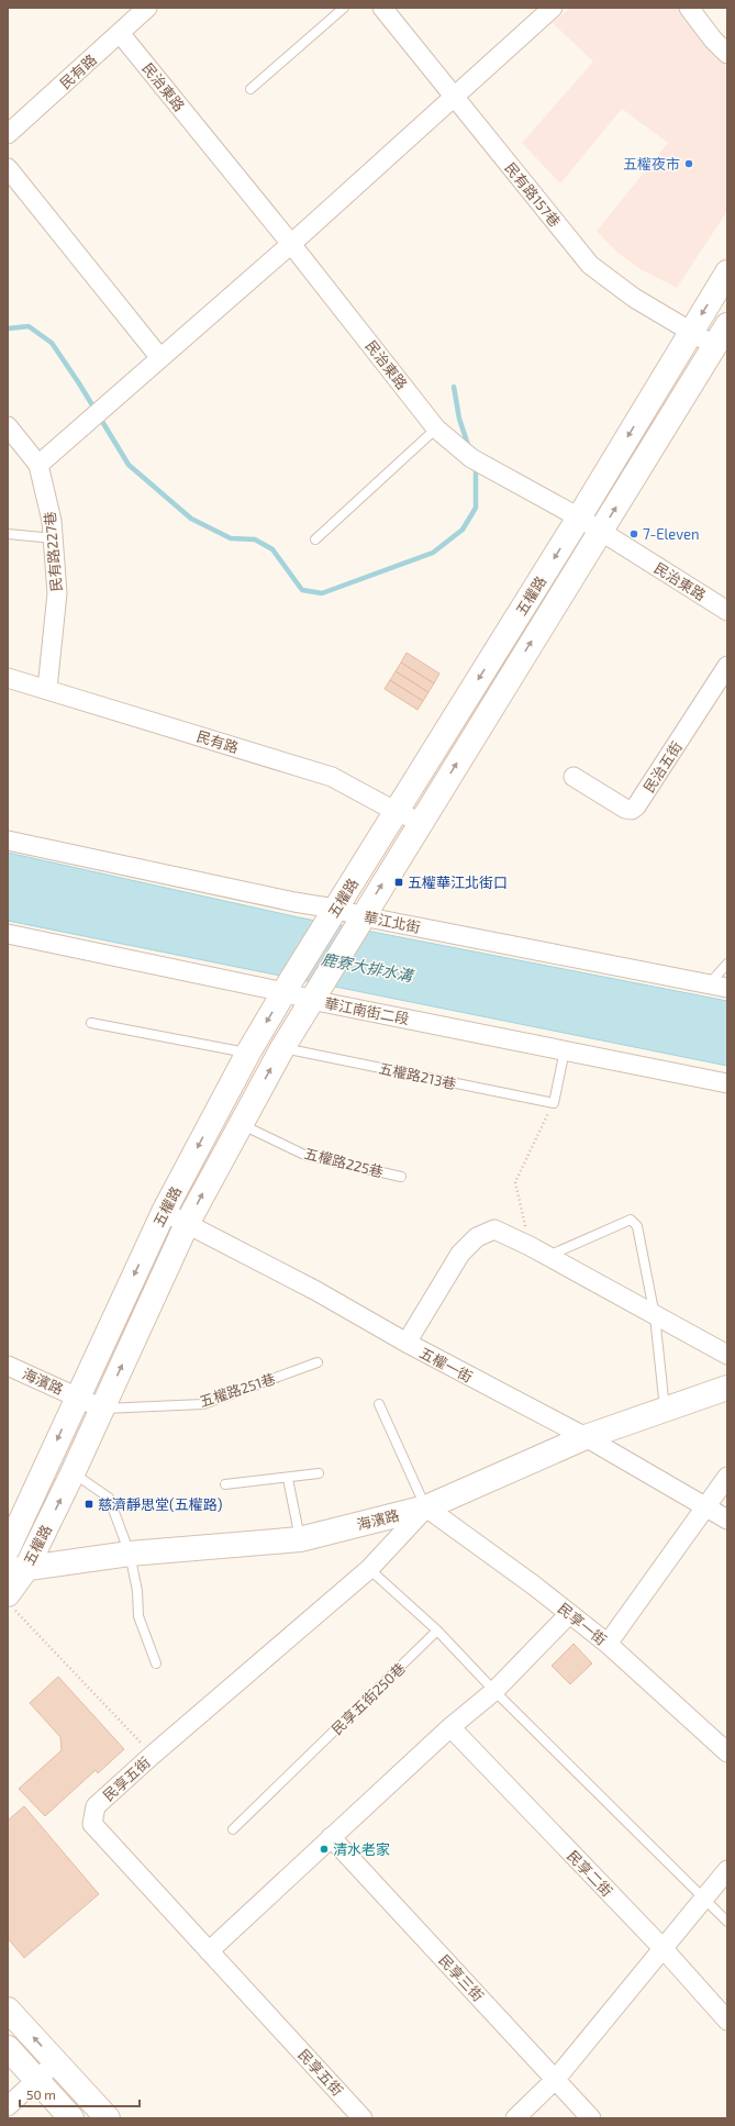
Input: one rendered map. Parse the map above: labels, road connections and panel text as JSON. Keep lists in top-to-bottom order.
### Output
{
  "streets": {
    "street": [
      "民有路",
      "民治東路",
      "民有路157巷",
      "民有路227巷",
      "五權路",
      "民治五街",
      "華江北街",
      "華江南街二段",
      "五權一街",
      "海濱路",
      "民享一街",
      "民享五街",
      "民享二街",
      "民享三街"
    ],
    "lane": [
      "五權路213巷",
      "五權路225巷",
      "五權路251巷",
      "民享五街250巷"
    ]
  },
  "crossings": [
    ["民有路", "民治東路"],
    ["民有路", "民有路227巷"],
    ["民有路", "五權路"],
    ["民治東路", "五權路"],
    ["民有路157巷", "五權路"],
    ["五權路", "華江北街"],
    ["五權路", "華江南街二段"],
    ["五權路", "五權路213巷"],
    ["五權路", "五權路225巷"],
    ["五權路", "五權一街"],
    ["五權路", "海濱路"],
    ["五權路", "五權路251巷"],
    ["五權一街", "海濱路"],
    ["海濱路", "五權路251巷"],
    ["海濱路", "民享一街"],
    ["海濱路", "民享五街"],
    ["民享一街", "民享五街"]
  ],
  "water": ["鹿寮大排水溝"],
  "places": {
    "other": ["五權夜市", "7-Eleven", "清水老家"],
    "transit": ["五權華江北街口", "慈濟靜思堂(五權路)"]
  },
  "scale_bar": "50 m"
}
